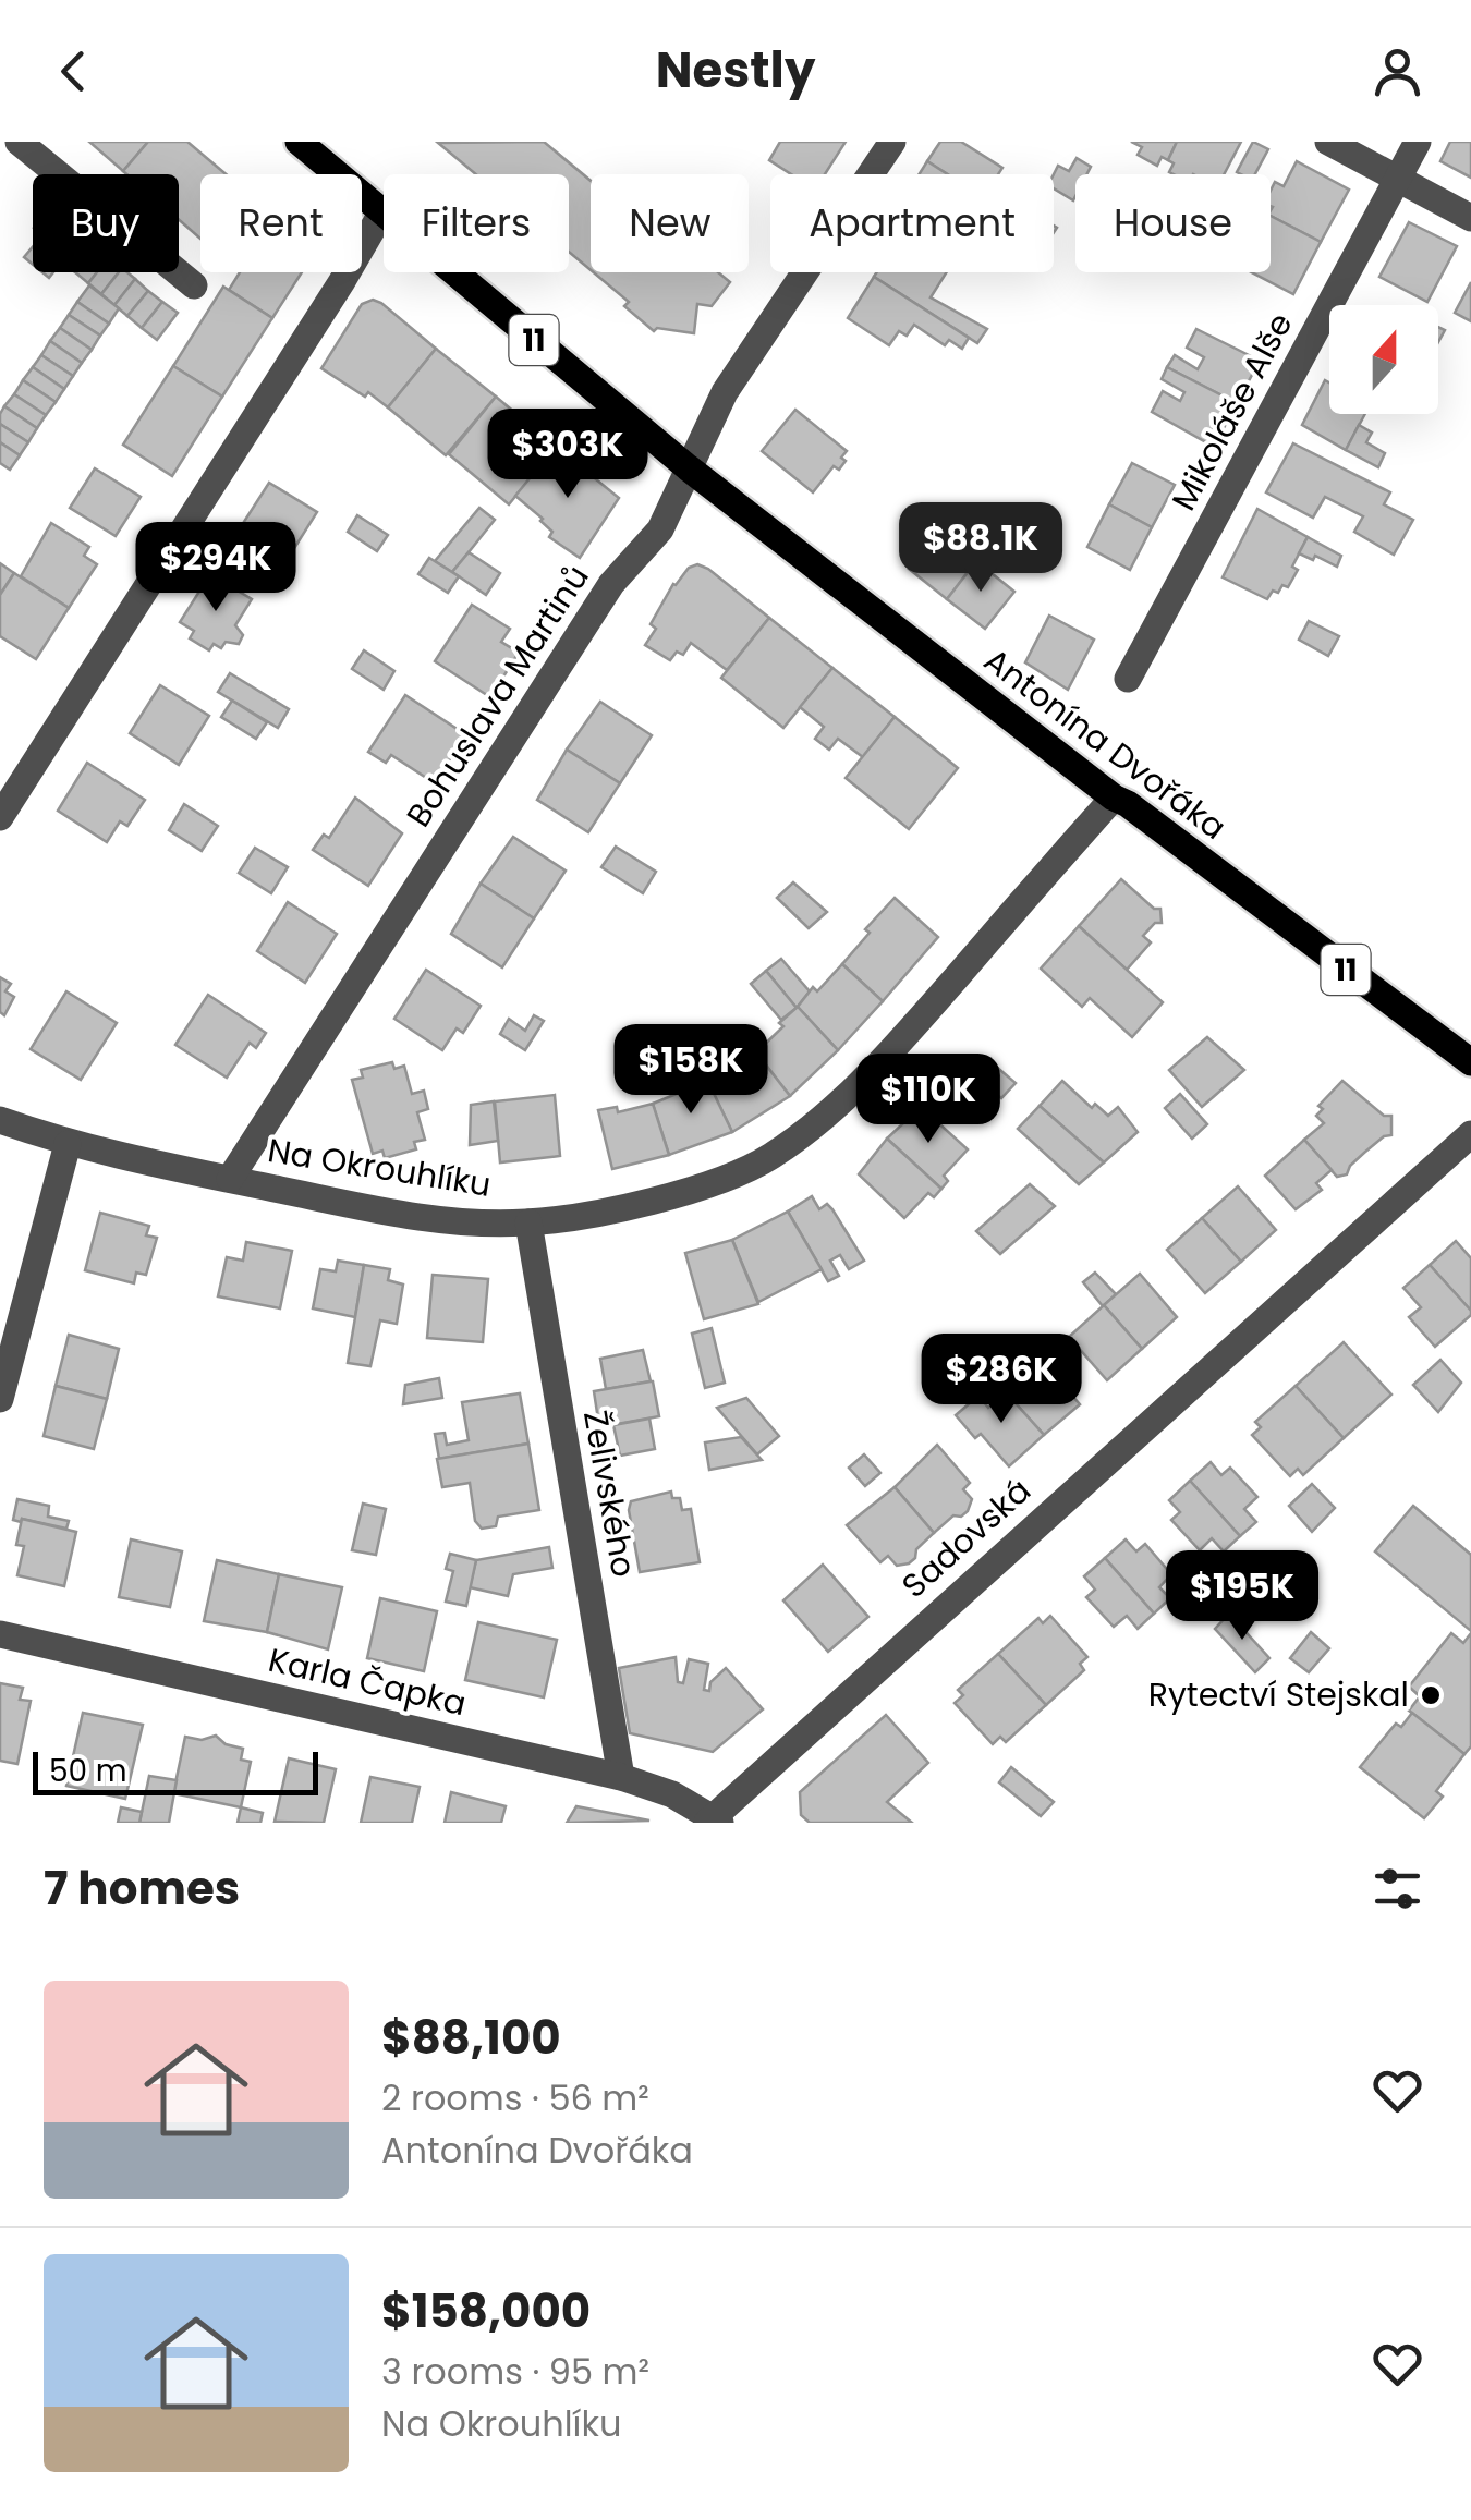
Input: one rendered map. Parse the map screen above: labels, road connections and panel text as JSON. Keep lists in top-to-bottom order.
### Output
{
  "streets": {
    "main road": ["11", "Antonína Dvořáka"],
    "street": [
      "Mikoláše Alše",
      "Bohuslava Martinů",
      "Na Okrouhlíku",
      "Želivského",
      "Sadovská",
      "Karla Čapka"
    ]
  },
  "crossings": [
    ["Bohuslava Martinů", "Antonína Dvořáka"],
    ["Bohuslava Martinů", "Na Okrouhlíku"],
    ["Antonína Dvořáka", "Na Okrouhlíku"],
    ["Na Okrouhlíku", "Želivského"],
    ["Želivského", "Karla Čapka"],
    ["Sadovská", "Karla Čapka"]
  ],
  "places": ["Rytectví Stejskal"],
  "scale_bar": "50 m",
  "north": "top",
  "page": {
    "header": "Nestly",
    "chip": [
      "Buy",
      "Rent",
      "Filters",
      "New",
      "Apartment",
      "House"
    ],
    "price": [
      "$303K",
      "$88.1K",
      "$294K",
      "$158K",
      "$110K",
      "$286K",
      "$195K"
    ],
    "scale": "50 m",
    "heading": "7 homes",
    "list": [
      {
        "name": "$88,100",
        "note": "2 rooms · 56 m² · Antonína Dvořáka"
      },
      {
        "name": "$158,000",
        "note": "3 rooms · 95 m² · Na Okrouhlíku"
      }
    ]
  }
}
